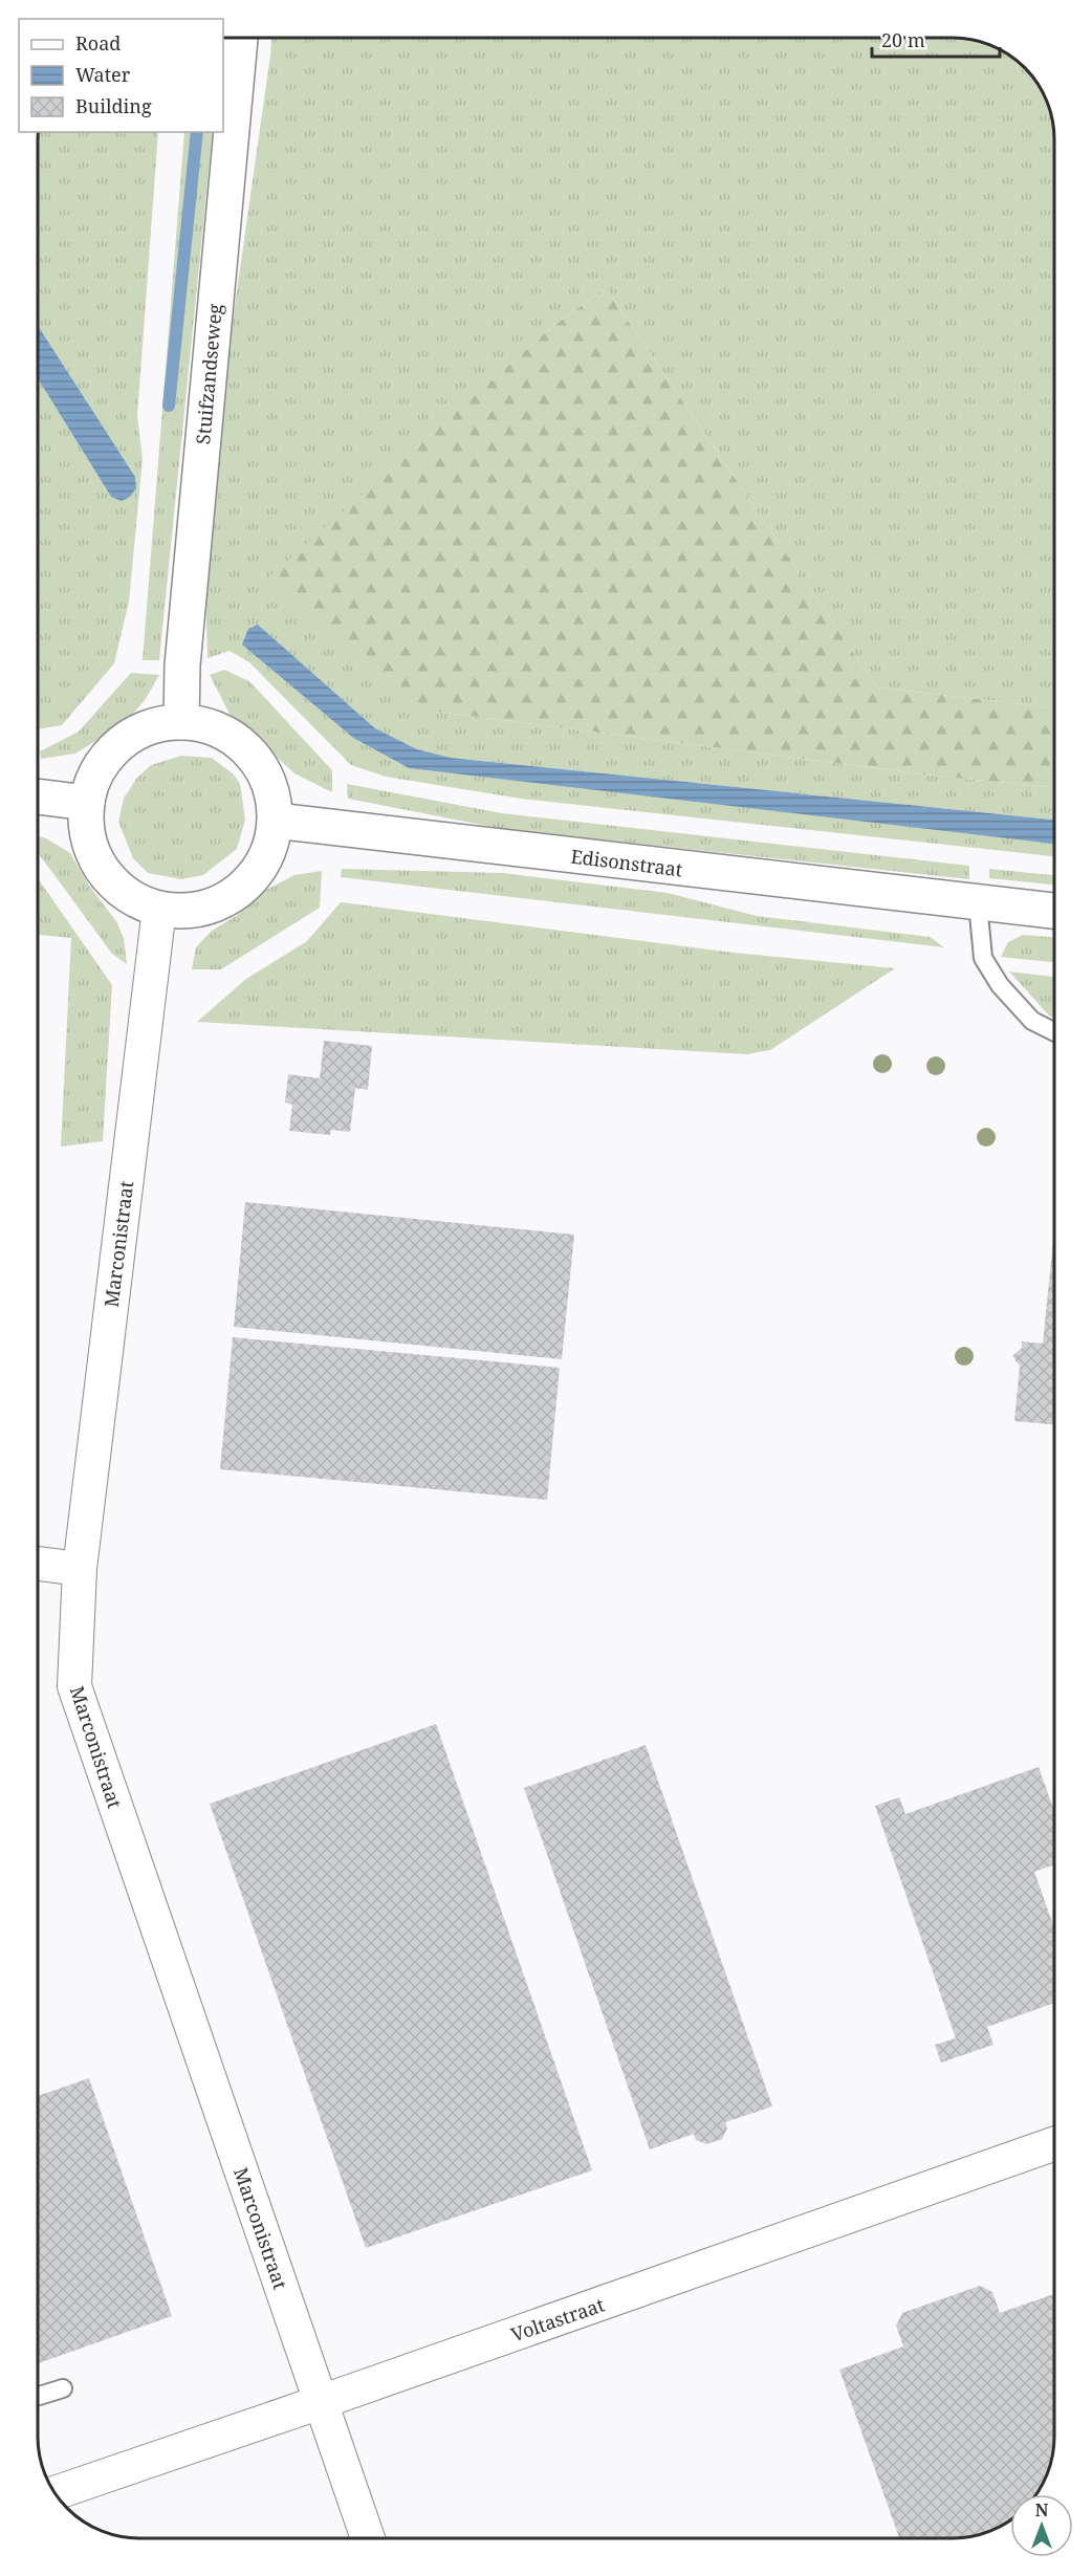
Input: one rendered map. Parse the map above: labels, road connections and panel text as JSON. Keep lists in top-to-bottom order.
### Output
{
  "streets": {
    "main road": ["Stuifzandseweg", "Edisonstraat"],
    "street": ["Marconistraat", "Voltastraat"]
  },
  "crossings": [
    ["Stuifzandseweg", "Edisonstraat"],
    ["Stuifzandseweg", "Marconistraat"],
    ["Edisonstraat", "Marconistraat"],
    ["Marconistraat", "Voltastraat"]
  ],
  "legend": ["Road", "Water", "Building"],
  "scale_bar": "20 m",
  "north": "top"
}
